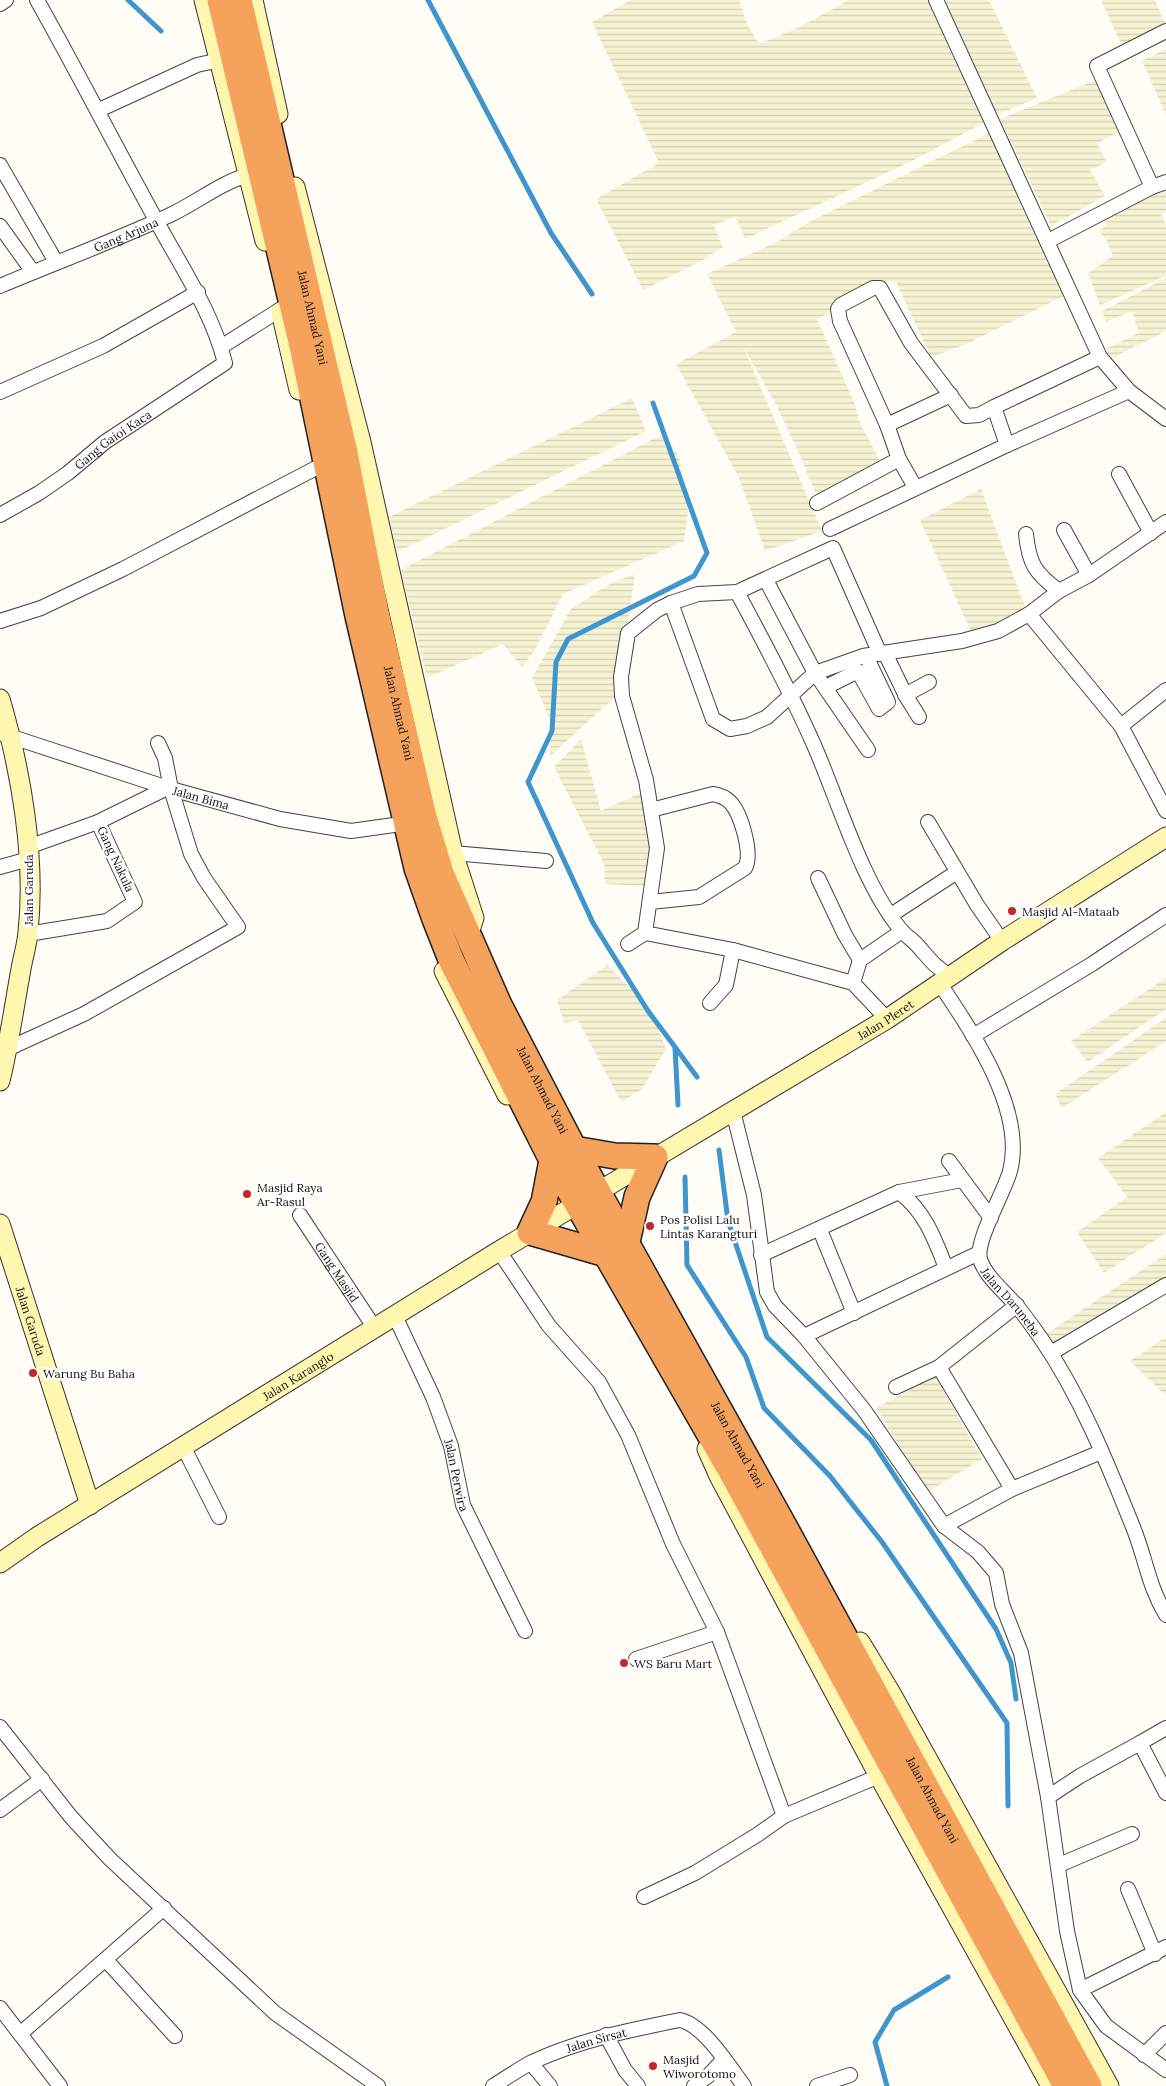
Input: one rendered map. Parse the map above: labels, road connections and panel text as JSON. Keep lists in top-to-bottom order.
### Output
{
  "streets": {
    "highway": ["Jalan Ahmad Yani"],
    "street": [
      "Gang Arjuna",
      "Gang Gaioi Kaca",
      "Jalan Bima",
      "Gang Nakula",
      "Jalan Garuda",
      "Jalan Pleret",
      "Gang Masjid",
      "Jalan Daruneba",
      "Jalan Karanglo",
      "Jalan Perwira",
      "Jalan Sirsat"
    ]
  },
  "crossings": [
    ["Jalan Ahmad Yani", "Jalan Pleret"],
    ["Jalan Ahmad Yani", "Jalan Karanglo"],
    ["Jalan Bima", "Jalan Garuda"],
    ["Gang Nakula", "Jalan Garuda"],
    ["Jalan Garuda", "Jalan Karanglo"],
    ["Jalan Pleret", "Jalan Daruneba"],
    ["Jalan Pleret", "Jalan Karanglo"],
    ["Gang Masjid", "Jalan Karanglo"],
    ["Jalan Karanglo", "Jalan Perwira"]
  ],
  "places": [
    "Masjid Al-Mataab",
    "Masjid Raya Ar-Rasul",
    "Pos Polisi Lalu Lintas Karangturi",
    "Warung Bu Baha",
    "WS Baru Mart",
    "Masjid Wiworotomo"
  ]
}
